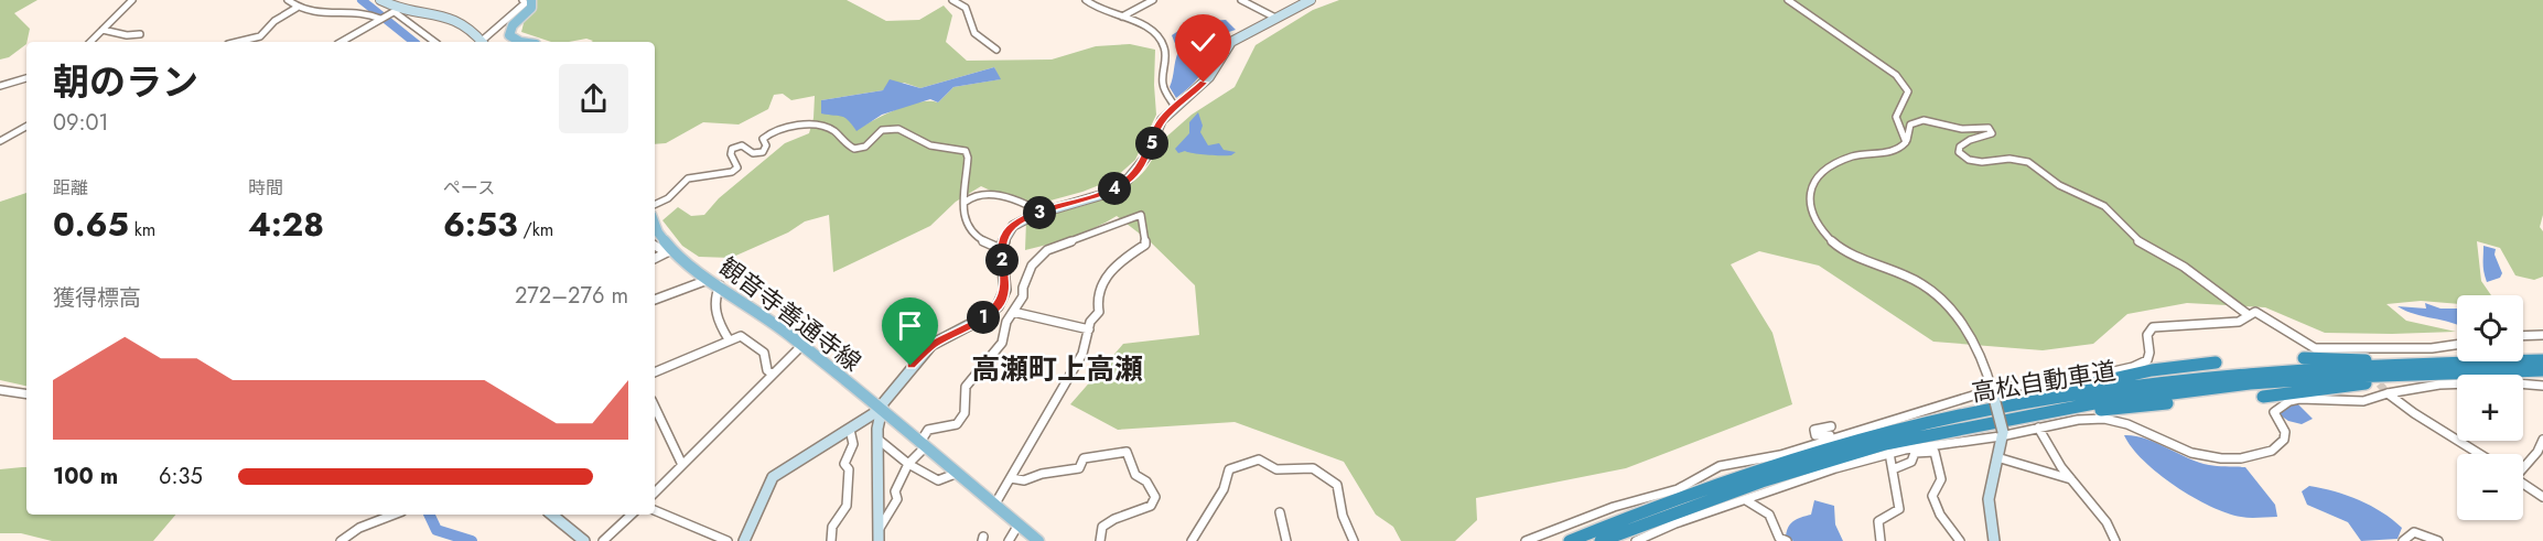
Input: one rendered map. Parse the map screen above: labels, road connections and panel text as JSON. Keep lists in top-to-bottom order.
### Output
{
  "streets": {
    "highway": ["高松自動車道"],
    "main road": ["観音寺善通寺線"]
  },
  "districts": ["高瀬町上高瀬"],
  "page": {
    "heading": ["朝のラン", "09:01"],
    "pins": [
      "5",
      "4",
      "3",
      "2",
      "1"
    ],
    "stats": [
      ["距離", "0.65 km"],
      ["時間", "4:28"],
      ["ペース", "6:53 /km"]
    ],
    "chart": ["獲得標高", "272–276 m"],
    "map_buttons": ["+", "−"],
    "list": [
      {
        "name": "100 m",
        "note": "6:35"
      }
    ]
  }
}
